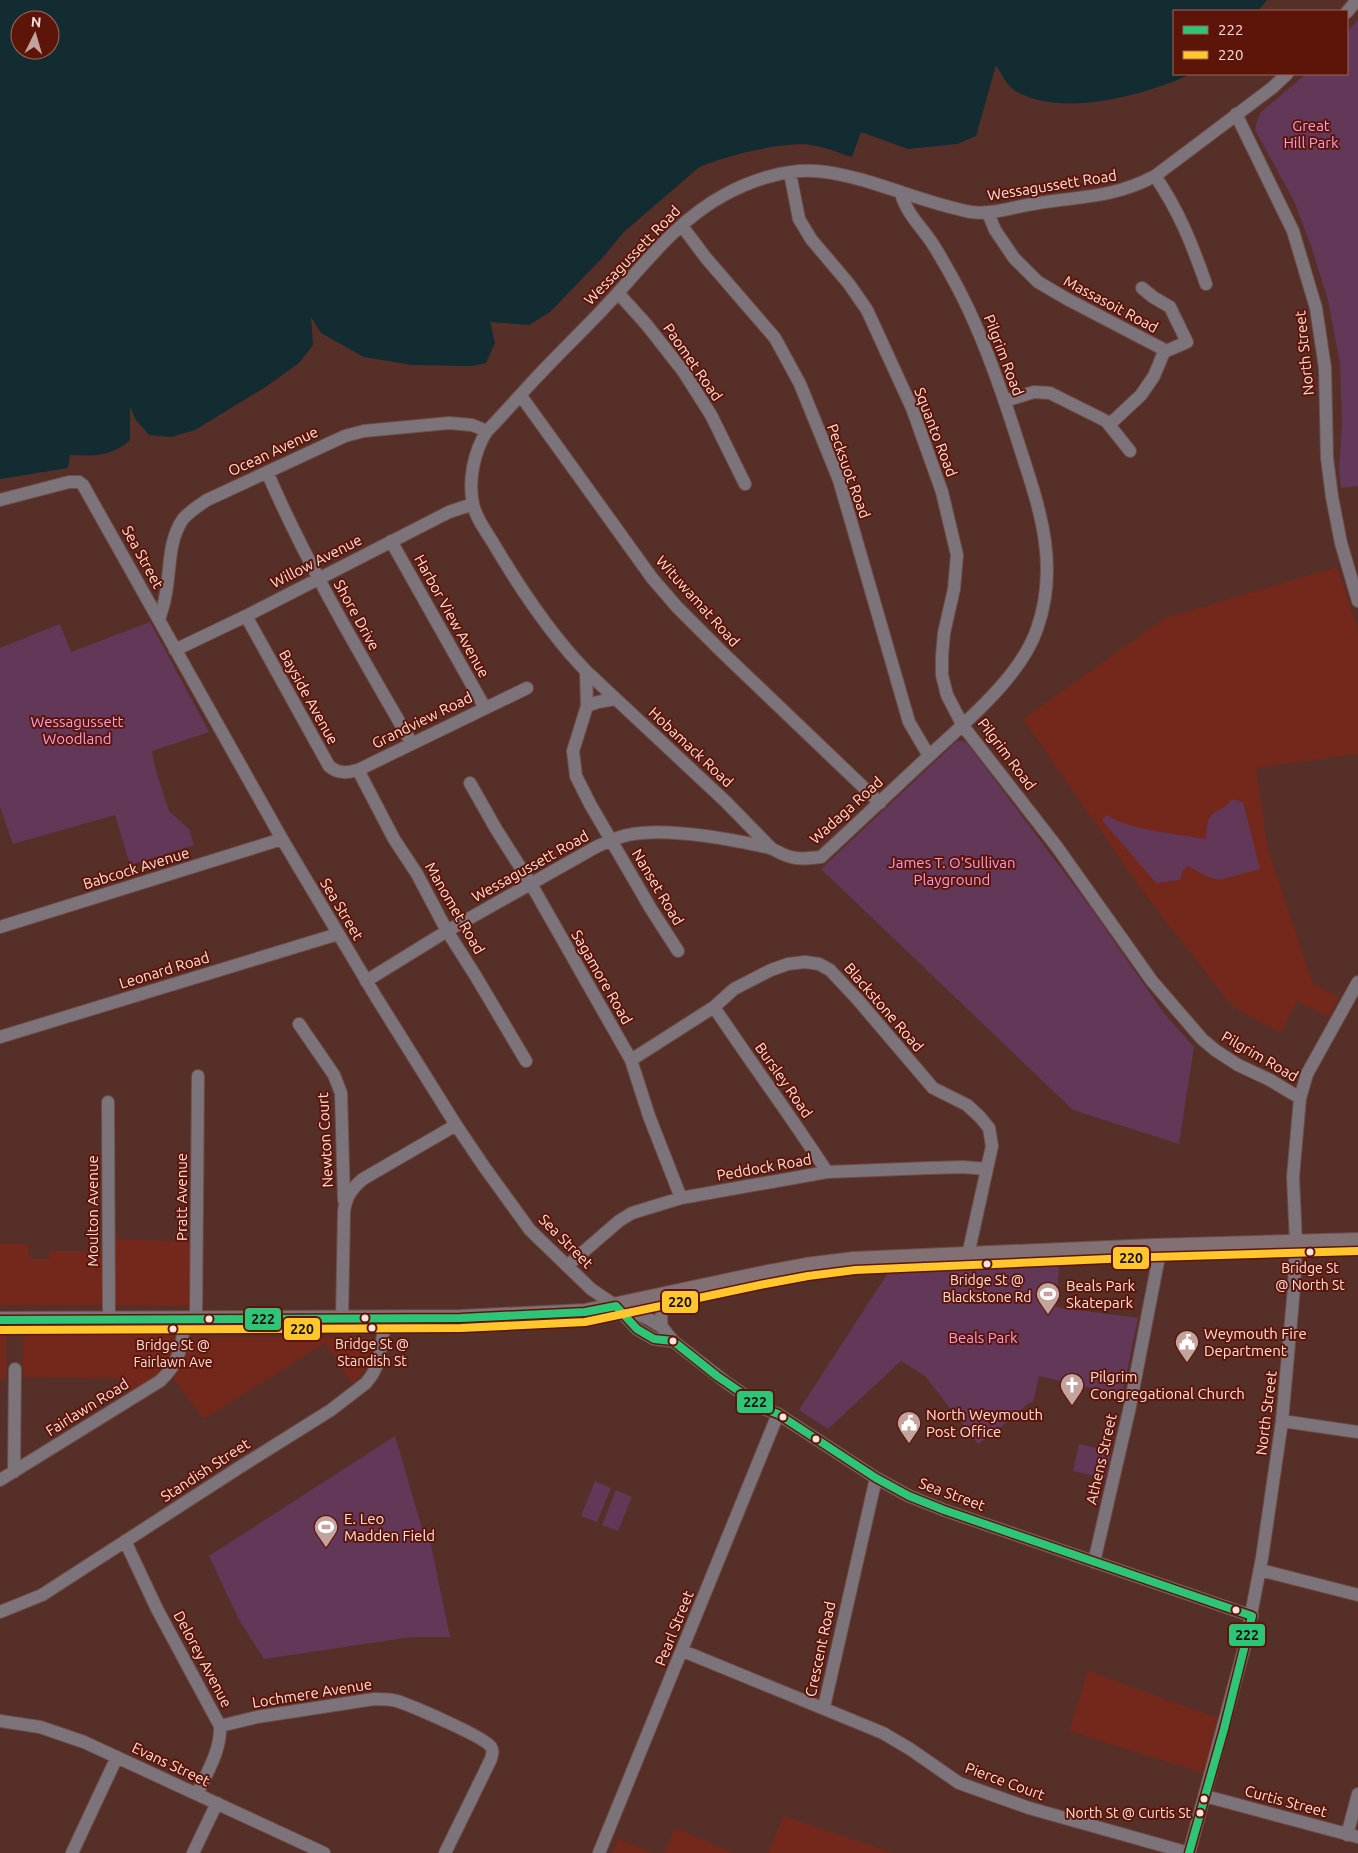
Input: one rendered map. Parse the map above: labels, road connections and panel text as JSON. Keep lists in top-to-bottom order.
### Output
{
  "streets": {
    "street": [
      "Wessagussett Road",
      "Massasoit Road",
      "North Street",
      "Pilgrim Road",
      "Paomet Road",
      "Squanto Road",
      "Ocean Avenue",
      "Pecksuot Road",
      "Sea Street",
      "Willow Avenue",
      "Wituwamat Road",
      "Shore Drive",
      "Harbor View Avenue",
      "Bayside Avenue",
      "Grandview Road",
      "Hobamack Road",
      "Wadaga Road",
      "Babcock Avenue",
      "Nanset Road",
      "Manomet Road",
      "Leonard Road",
      "Sagamore Road",
      "Blackstone Road",
      "Bursley Road",
      "Newton Court",
      "Peddock Road",
      "Pratt Avenue",
      "Moulton Avenue",
      "Fairlawn Road",
      "Athens Street",
      "Standish Street",
      "Pearl Street",
      "Crescent Road",
      "Delorey Avenue",
      "Lochmere Avenue",
      "Evans Street",
      "Pierce Court",
      "Curtis Street"
    ]
  },
  "crossings": [
    ["Wessagussett Road", "Massasoit Road"],
    ["Wessagussett Road", "North Street"],
    ["Wessagussett Road", "Pilgrim Road"],
    ["Wessagussett Road", "Paomet Road"],
    ["Wessagussett Road", "Squanto Road"],
    ["Wessagussett Road", "Ocean Avenue"],
    ["Wessagussett Road", "Pecksuot Road"],
    ["Wessagussett Road", "Sea Street"],
    ["Wessagussett Road", "Willow Avenue"],
    ["Wessagussett Road", "Wituwamat Road"],
    ["Wessagussett Road", "Hobamack Road"],
    ["Wessagussett Road", "Wadaga Road"],
    ["Wessagussett Road", "Nanset Road"],
    ["Wessagussett Road", "Manomet Road"],
    ["Wessagussett Road", "Sagamore Road"],
    ["North Street", "Pilgrim Road"],
    ["North Street", "Sea Street"],
    ["North Street", "Pierce Court"],
    ["North Street", "Curtis Street"],
    ["Pilgrim Road", "Squanto Road"],
    ["Pilgrim Road", "Wadaga Road"],
    ["Squanto Road", "Wadaga Road"],
    ["Ocean Avenue", "Sea Street"],
    ["Ocean Avenue", "Shore Drive"],
    ["Pecksuot Road", "Wadaga Road"],
    ["Sea Street", "Willow Avenue"],
    ["Sea Street", "Babcock Avenue"],
    ["Sea Street", "Leonard Road"],
    ["Sea Street", "Peddock Road"],
    ["Sea Street", "Athens Street"],
    ["Sea Street", "Pearl Street"],
    ["Sea Street", "Crescent Road"],
    ["Willow Avenue", "Shore Drive"],
    ["Willow Avenue", "Harbor View Avenue"],
    ["Willow Avenue", "Bayside Avenue"],
    ["Wituwamat Road", "Wadaga Road"],
    ["Shore Drive", "Grandview Road"],
    ["Harbor View Avenue", "Grandview Road"],
    ["Bayside Avenue", "Grandview Road"],
    ["Bayside Avenue", "Manomet Road"],
    ["Grandview Road", "Manomet Road"],
    ["Hobamack Road", "Wadaga Road"],
    ["Wadaga Road", "Nanset Road"],
    ["Sagamore Road", "Blackstone Road"],
    ["Sagamore Road", "Peddock Road"],
    ["Blackstone Road", "Bursley Road"],
    ["Blackstone Road", "Peddock Road"],
    ["Bursley Road", "Peddock Road"],
    ["Pratt Avenue", "Fairlawn Road"],
    ["Standish Street", "Delorey Avenue"],
    ["Pearl Street", "Crescent Road"],
    ["Crescent Road", "Pierce Court"],
    ["Delorey Avenue", "Lochmere Avenue"],
    ["Delorey Avenue", "Evans Street"]
  ],
  "parks": [
    "Great Hill Park",
    "Wessagussett Woodland",
    "James T. O'Sullivan Playground",
    "Beals Park"
  ],
  "places": {
    "other": [
      "Bridge St @ North St",
      "Bridge St @ Blackstone Rd",
      "Bridge St @ Standish St",
      "Bridge St @ Fairlawn Ave",
      "North St @ Curtis St"
    ],
    "sports": ["Beals Park Skatepark", "E. Leo Madden Field"],
    "public building": ["Weymouth Fire Department", "North Weymouth Post Office"],
    "church": ["Pilgrim Congregational Church"]
  },
  "lines": ["transit line 220", "transit line 222"],
  "legend": ["222", "220"],
  "north": "top"
}
